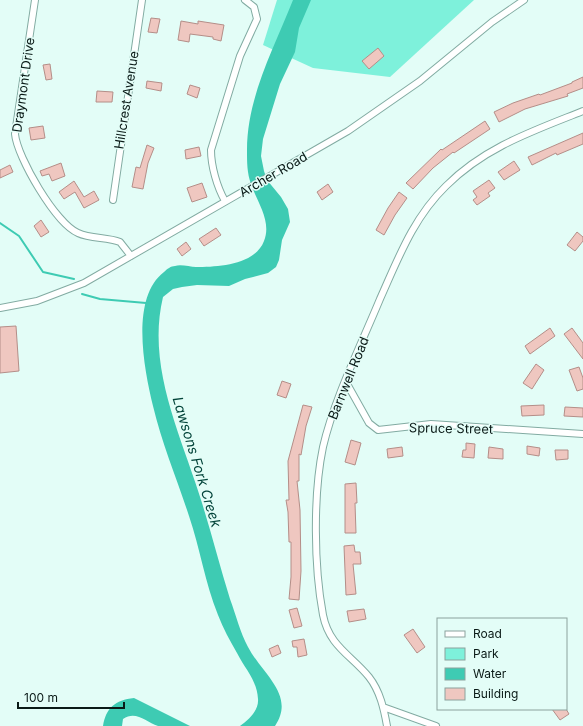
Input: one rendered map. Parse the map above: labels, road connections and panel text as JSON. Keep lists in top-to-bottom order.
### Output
{
  "streets": {
    "street": [
      "Draymont Drive",
      "Hillcrest Avenue",
      "Archer Road",
      "Barnwell Road",
      "Spruce Street"
    ]
  },
  "crossings": [
    ["Draymont Drive", "Archer Road"],
    ["Barnwell Road", "Spruce Street"]
  ],
  "water": ["Lawsons Fork Creek"],
  "legend": [
    "Road",
    "Park",
    "Water",
    "Building"
  ],
  "scale_bar": "100 m"
}
